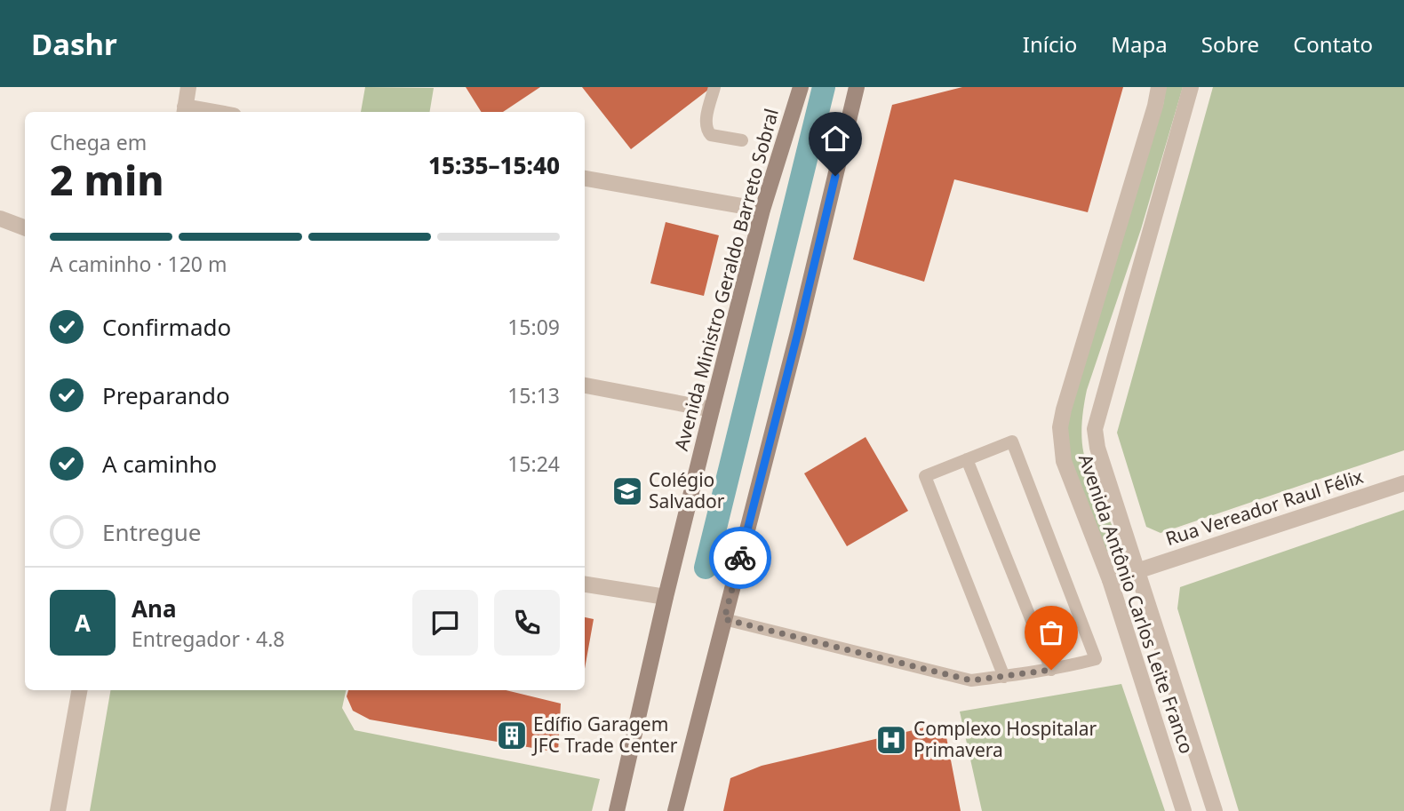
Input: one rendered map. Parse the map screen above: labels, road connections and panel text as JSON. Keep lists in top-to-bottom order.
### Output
{
  "streets": {
    "main road": ["Avenida Ministro Geraldo Barreto Sobral"],
    "street": ["Rua Vereador Raul Félix", "Avenida Antônio Carlos Leite Franco"]
  },
  "crossings": [
    ["Rua Vereador Raul Félix", "Avenida Antônio Carlos Leite Franco"]
  ],
  "places": {
    "school or university": ["Colégio Salvador"],
    "building": ["Edífio Garagem JFC Trade Center"],
    "hospital": ["Complexo Hospitalar Primavera"]
  },
  "page": {
    "header": "Dashr",
    "nav": [
      "Início",
      "Mapa",
      "Sobre",
      "Contato"
    ],
    "heading": ["2 min", "Chega em", "15:35–15:40"],
    "panel": ["Ana", "Entregador · 4.8"],
    "bar": "A caminho · 120 m",
    "list": [
      ["Confirmado", "15:09"],
      ["Preparando", "15:13"],
      ["A caminho", "15:24"],
      "Entregue"
    ],
    "round": "A"
  }
}
